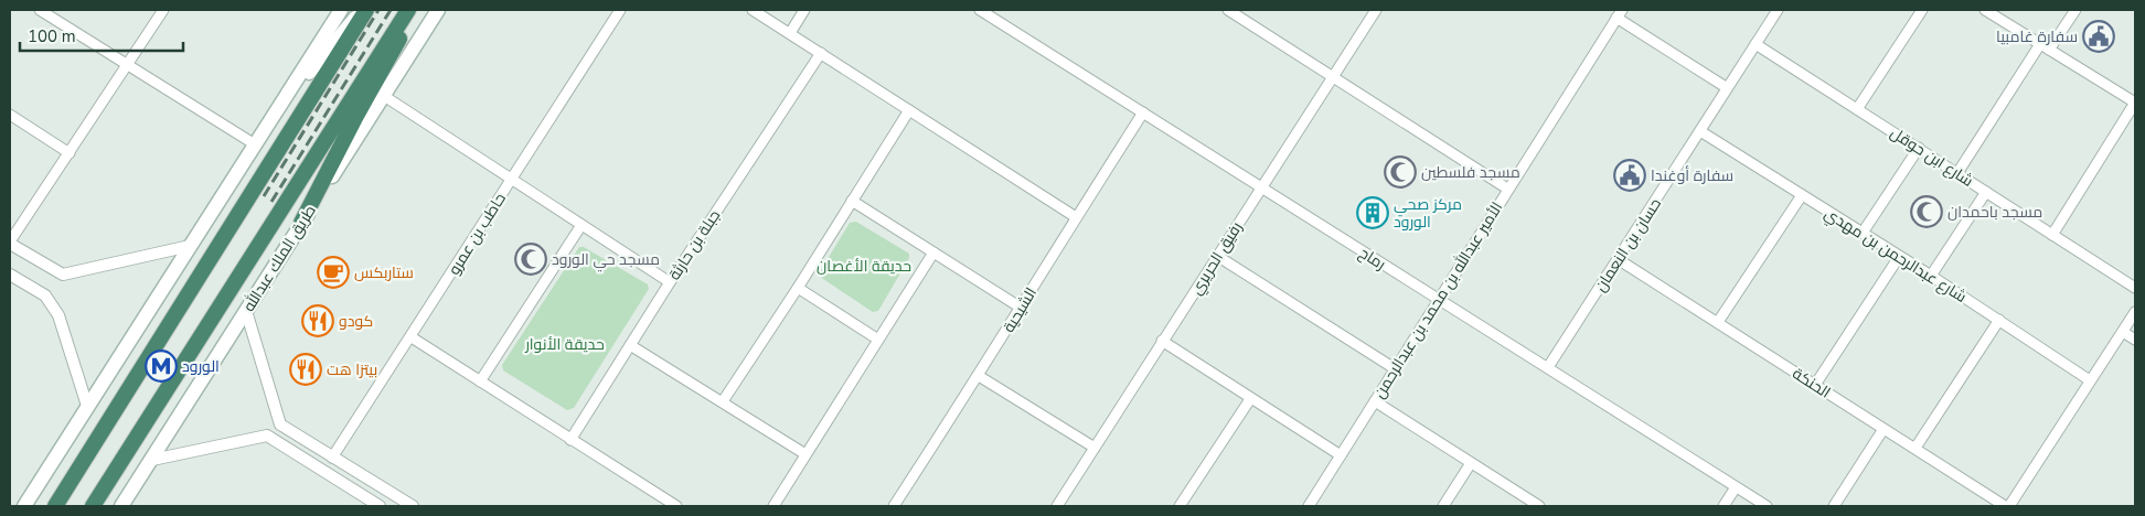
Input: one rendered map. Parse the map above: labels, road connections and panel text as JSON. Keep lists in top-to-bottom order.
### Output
{
  "streets": {
    "highway": ["طريق الملك عبدالله"],
    "street": [
      "شارع ابن حوقل",
      "حاطب بن عمرو",
      "جبلة بن حارثة",
      "حسان بن النعمان",
      "شارع عبدالرحمن بن مهدي",
      "رفيق الحريري",
      "رماح",
      "الأمير عبدالله بن محمد بن عبدالرحمن",
      "الشيحية",
      "الحنكة"
    ]
  },
  "crossings": [
    ["شارع ابن حوقل", "حسان بن النعمان"],
    ["حسان بن النعمان", "شارع عبدالرحمن بن مهدي"],
    ["حسان بن النعمان", "رماح"],
    ["حسان بن النعمان", "الحنكة"],
    ["رفيق الحريري", "رماح"],
    ["رماح", "الأمير عبدالله بن محمد بن عبدالرحمن"],
    ["رماح", "الشيحية"]
  ],
  "parks": ["حديقة الأغصان", "حديقة الأنوار"],
  "places": {
    "public building": ["سفارة غامبيا", "سفارة أوغندا"],
    "mosque": ["مسجد فلسطين", "مسجد باحمدان", "مسجد حي الورود"],
    "building": ["مركز صحي الورود"],
    "cafe": ["ستاربكس"],
    "restaurant": ["كودو", "بيتزا هت"],
    "metro station": ["الورود"]
  },
  "scale_bar": "100 m"
}
